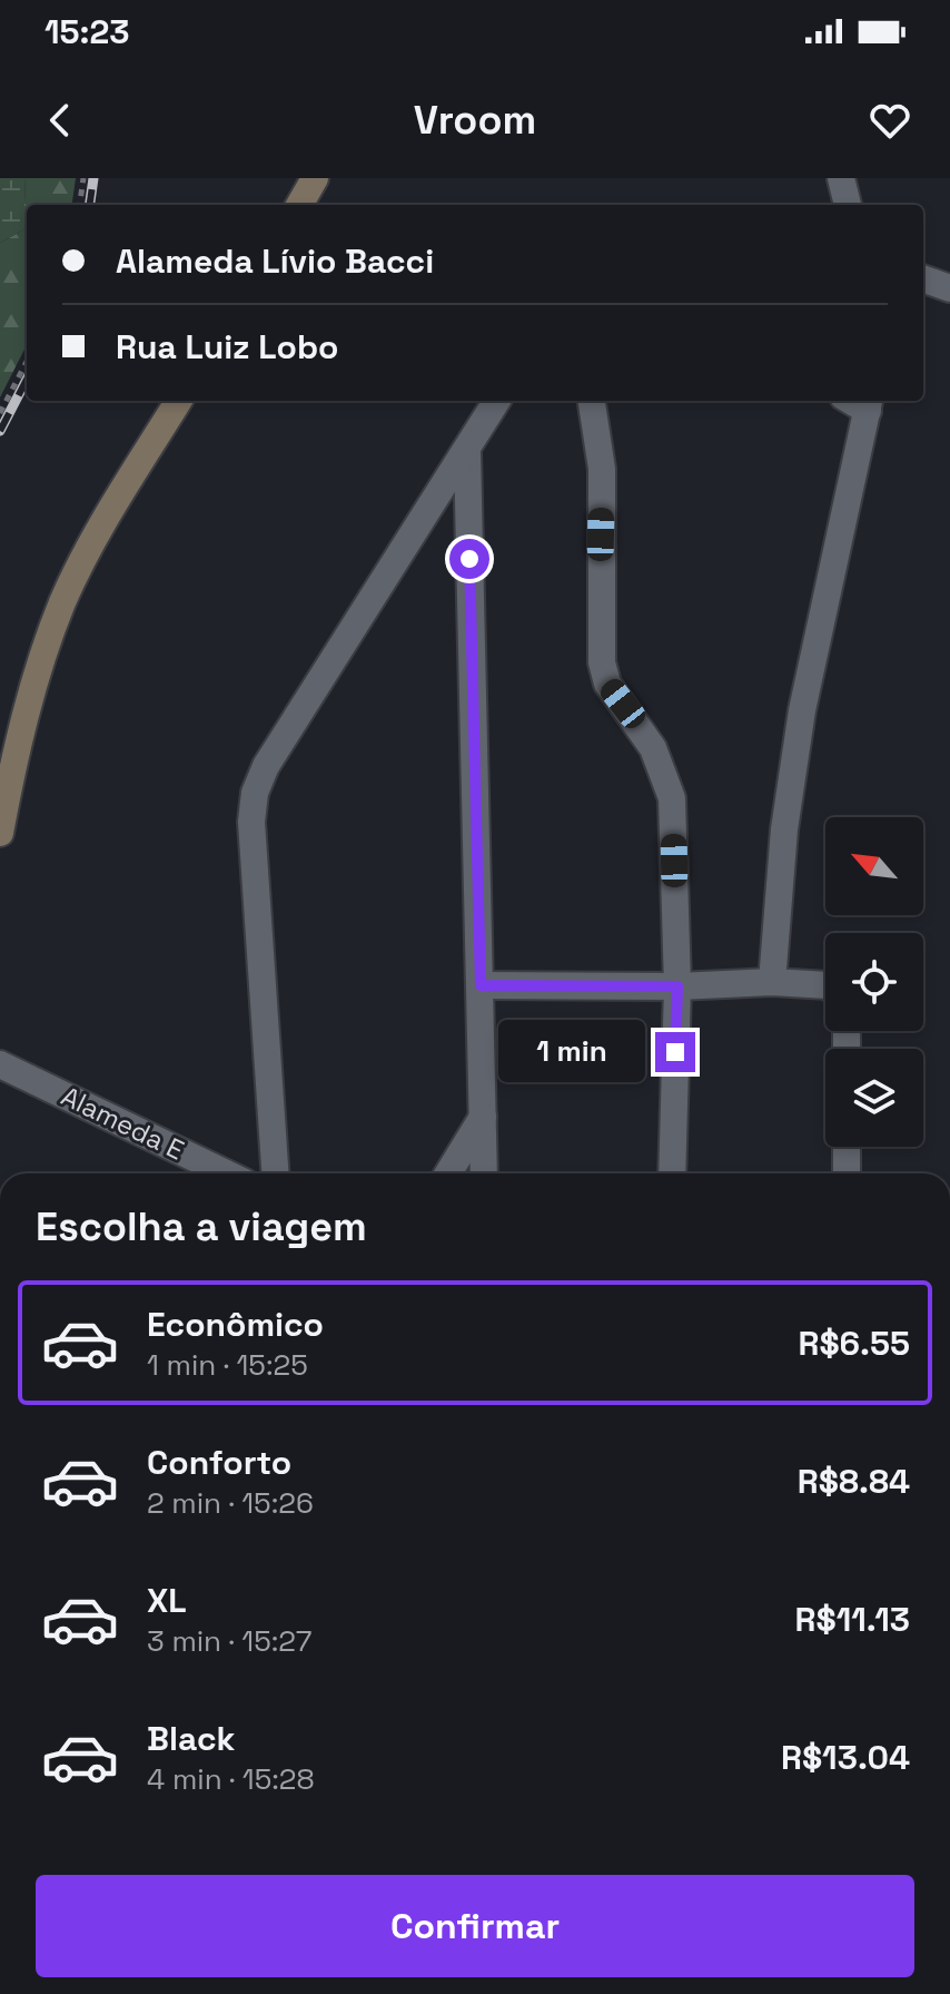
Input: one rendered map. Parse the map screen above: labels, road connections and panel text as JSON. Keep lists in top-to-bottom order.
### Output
{
  "streets": {
    "street": ["Alameda E"]
  },
  "north": "top left",
  "page": {
    "status": "15:23",
    "header": "Vroom",
    "banner": ["Alameda Lívio Bacci", "Rua Luiz Lobo"],
    "bubble": "1 min",
    "heading": "Escolha a viagem",
    "list": [
      {
        "name": "Econômico",
        "note": "1 min · 15:25",
        "value": "R$6.55"
      },
      {
        "name": "Conforto",
        "note": "2 min · 15:26",
        "value": "R$8.84"
      },
      {
        "name": "XL",
        "note": "3 min · 15:27",
        "value": "R$11.13"
      },
      {
        "name": "Black",
        "note": "4 min · 15:28",
        "value": "R$13.04"
      }
    ],
    "buttons": "Confirmar"
  }
}
